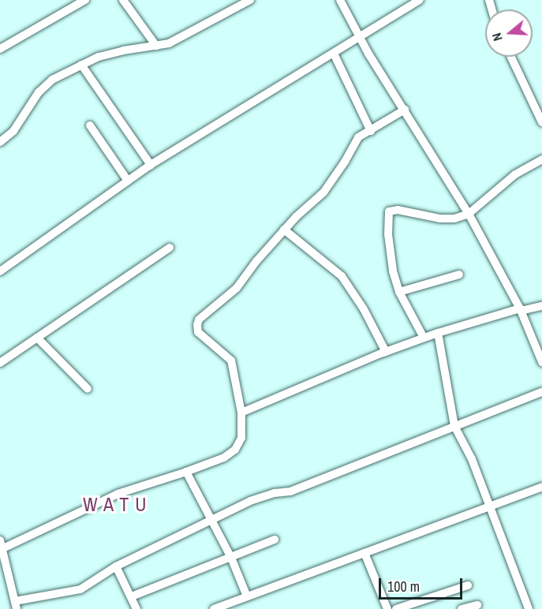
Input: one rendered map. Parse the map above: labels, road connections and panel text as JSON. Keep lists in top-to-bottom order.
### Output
{
  "districts": ["W A T U"],
  "scale_bar": "100 m",
  "north": "left"
}
